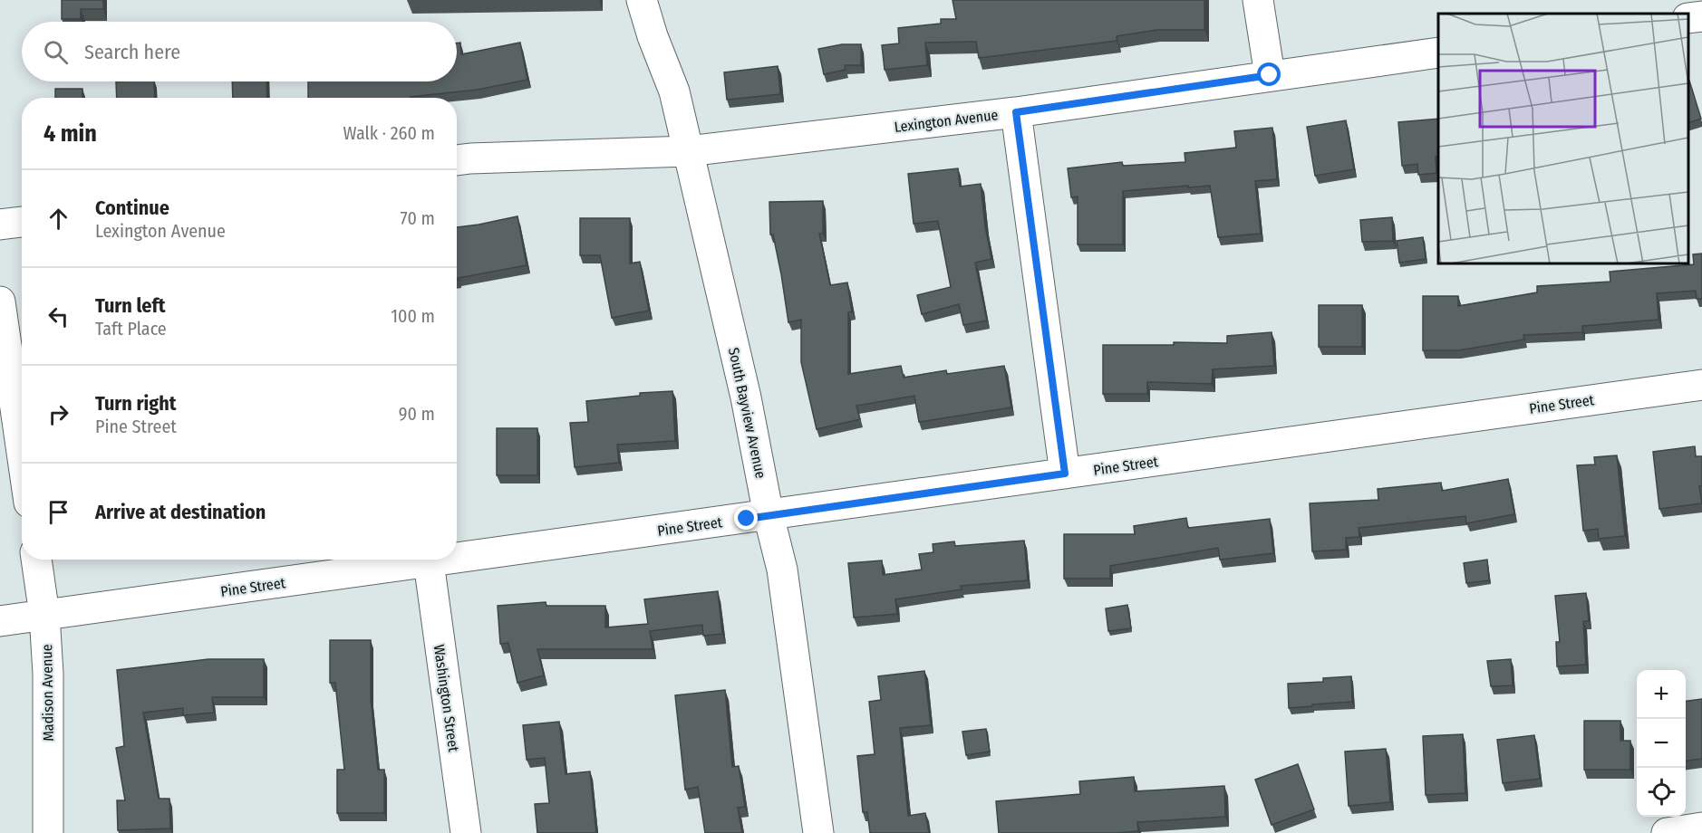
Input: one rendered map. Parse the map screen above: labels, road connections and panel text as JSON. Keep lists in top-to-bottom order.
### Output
{
  "streets": {
    "street": [
      "Lexington Avenue",
      "Pine Street",
      "South Bayview Avenue",
      "Madison Avenue",
      "Washington Street"
    ]
  },
  "crossings": [
    ["Lexington Avenue", "South Bayview Avenue"],
    ["Pine Street", "South Bayview Avenue"],
    ["Pine Street", "Madison Avenue"],
    ["Pine Street", "Washington Street"]
  ],
  "page": {
    "search": "Search here",
    "heading": ["4 min", "Walk · 260 m"],
    "list": [
      ["Continue", "Lexington Avenue", "70 m"],
      ["Turn left", "Taft Place", "100 m"],
      ["Turn right", "Pine Street", "90 m"],
      "Arrive at destination"
    ],
    "map_buttons": ["+", "−"]
  }
}
